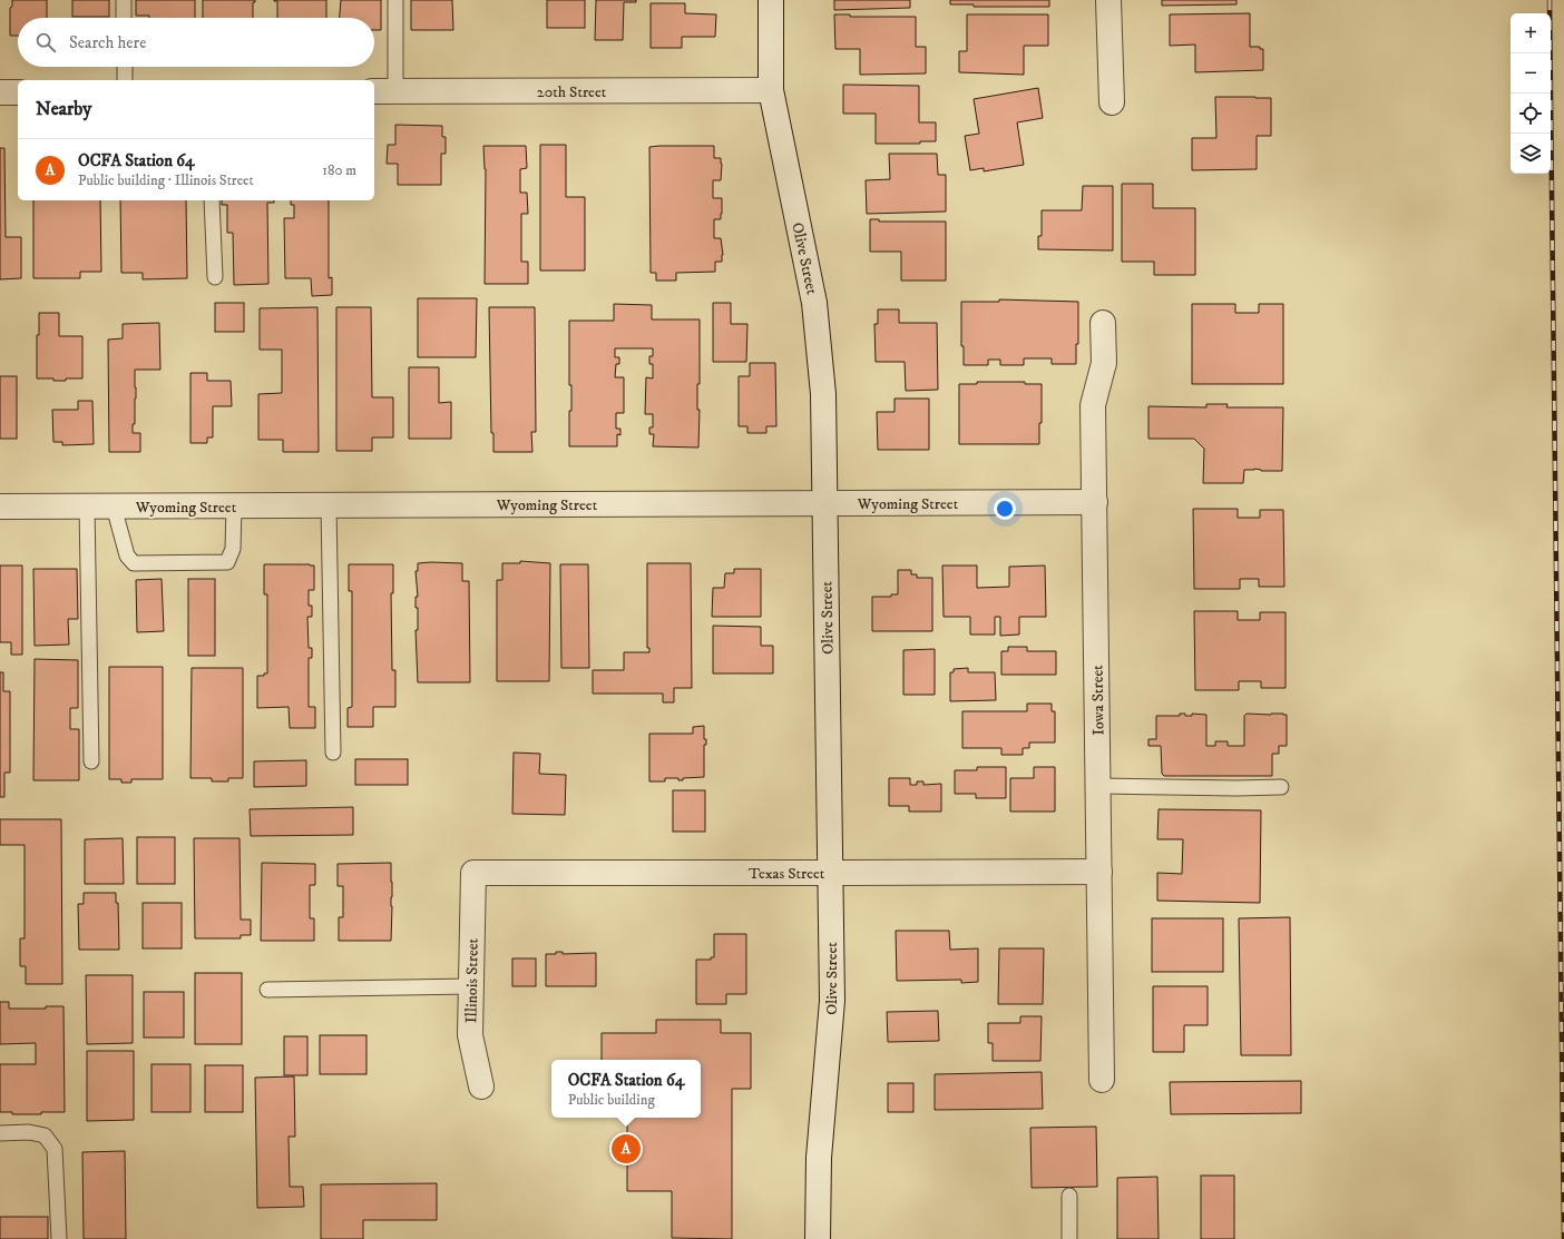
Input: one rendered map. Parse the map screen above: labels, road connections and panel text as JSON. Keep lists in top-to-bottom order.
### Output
{
  "streets": {
    "street": [
      "20th Street",
      "Olive Street",
      "Wyoming Street",
      "Iowa Street",
      "Texas Street",
      "Illinois Street"
    ]
  },
  "crossings": [
    ["20th Street", "Olive Street"],
    ["Olive Street", "Wyoming Street"],
    ["Olive Street", "Texas Street"],
    ["Wyoming Street", "Iowa Street"],
    ["Iowa Street", "Texas Street"],
    ["Texas Street", "Illinois Street"]
  ],
  "page": {
    "map_buttons": ["+", "−"],
    "search": "Search here",
    "heading": "Nearby",
    "list": [
      {
        "mark": "A",
        "name": "OCFA Station 64",
        "note": "Public building · Illinois Street",
        "value": "180 m"
      }
    ],
    "popup": ["OCFA Station 64", "Public building"],
    "pins": "A"
  }
}
